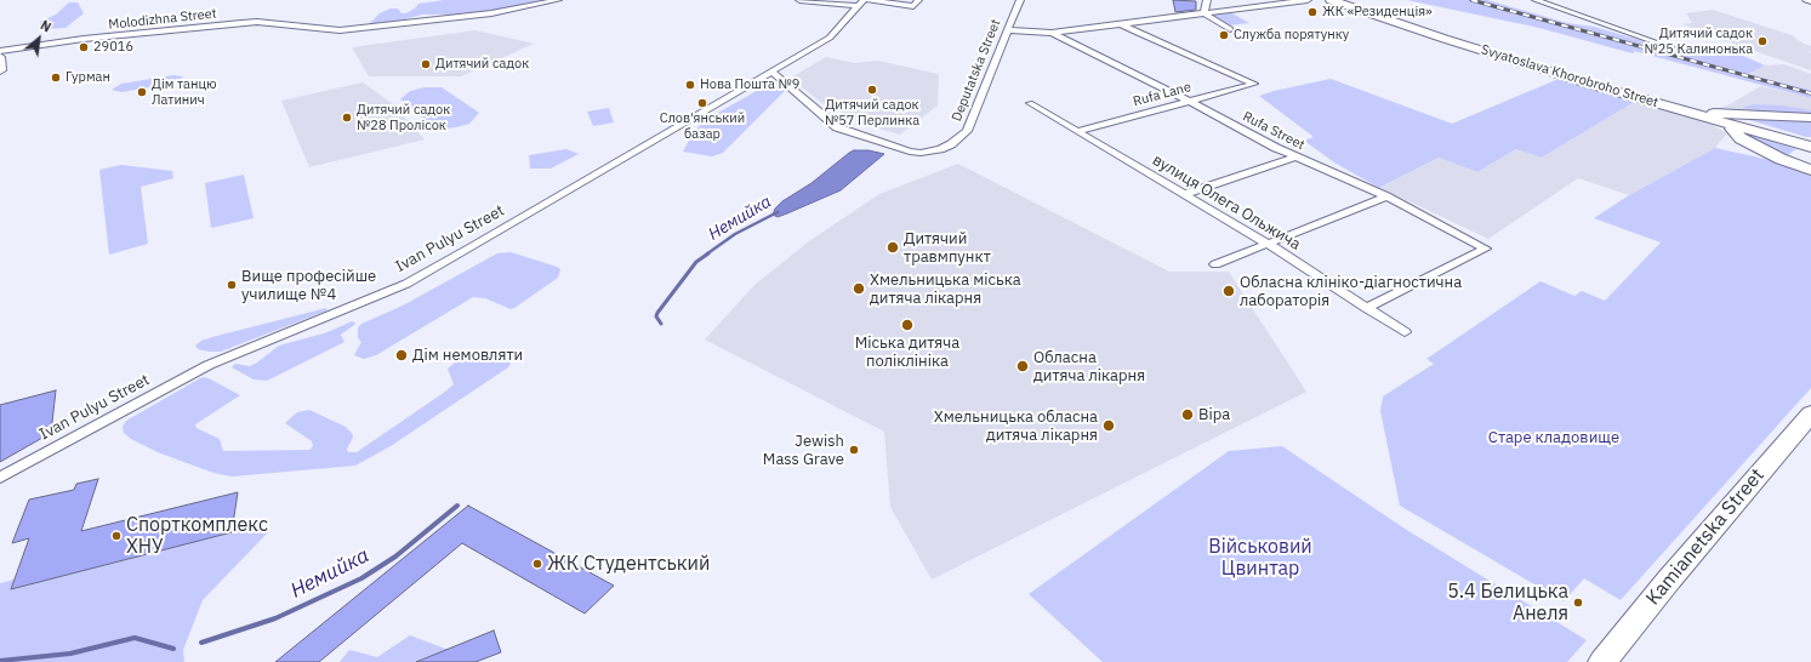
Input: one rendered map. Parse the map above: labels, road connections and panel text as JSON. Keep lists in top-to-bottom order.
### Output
{
  "streets": {
    "main road": ["Svyatoslava Khorobroho Street", "Kamianetska Street"],
    "street": [
      "Molodizhna Street",
      "Deputatska Street",
      "Rufa Lane",
      "Rufa Street",
      "вулиця Олега Ольжича",
      "Ivan Pulyu Street"
    ]
  },
  "crossings": [
    ["Deputatska Street", "Ivan Pulyu Street"],
    ["Rufa Lane", "Rufa Street"],
    ["Rufa Lane", "вулиця Олега Ольжича"],
    ["Rufa Street", "вулиця Олега Ольжича"]
  ],
  "water": ["Немийка"],
  "parks": ["Старе кладовище", "Військовий Цвинтар"],
  "places": [
    "ЖК «Резиденція»",
    "Служба порятунку",
    "Дитячий садок №25 Калинонька",
    "29016",
    "Дитячий садок",
    "Гурман",
    "Нова Пошта №9",
    "Дитячий садок №57 Перлинка",
    "Дім танцю Латинич",
    "Слов'янський базар",
    "Дитячий садок №28 Пролісок",
    "Дитячий травмпункт",
    "Вище професійше училище №4",
    "Хмельницька міська дитяча лікарня",
    "Обласна клініко-діагностична лабораторія",
    "Міська дитяча поліклініка",
    "Дім немовляти",
    "Обласна дитяча лікарня",
    "Віра",
    "Хмельницька обласна дитяча лікарня",
    "Jewish Mass Grave",
    "Спорткомплекс ХНУ",
    "ЖК Студентський",
    "5.4 Белицька Анеля"
  ],
  "north": "top right"
}
